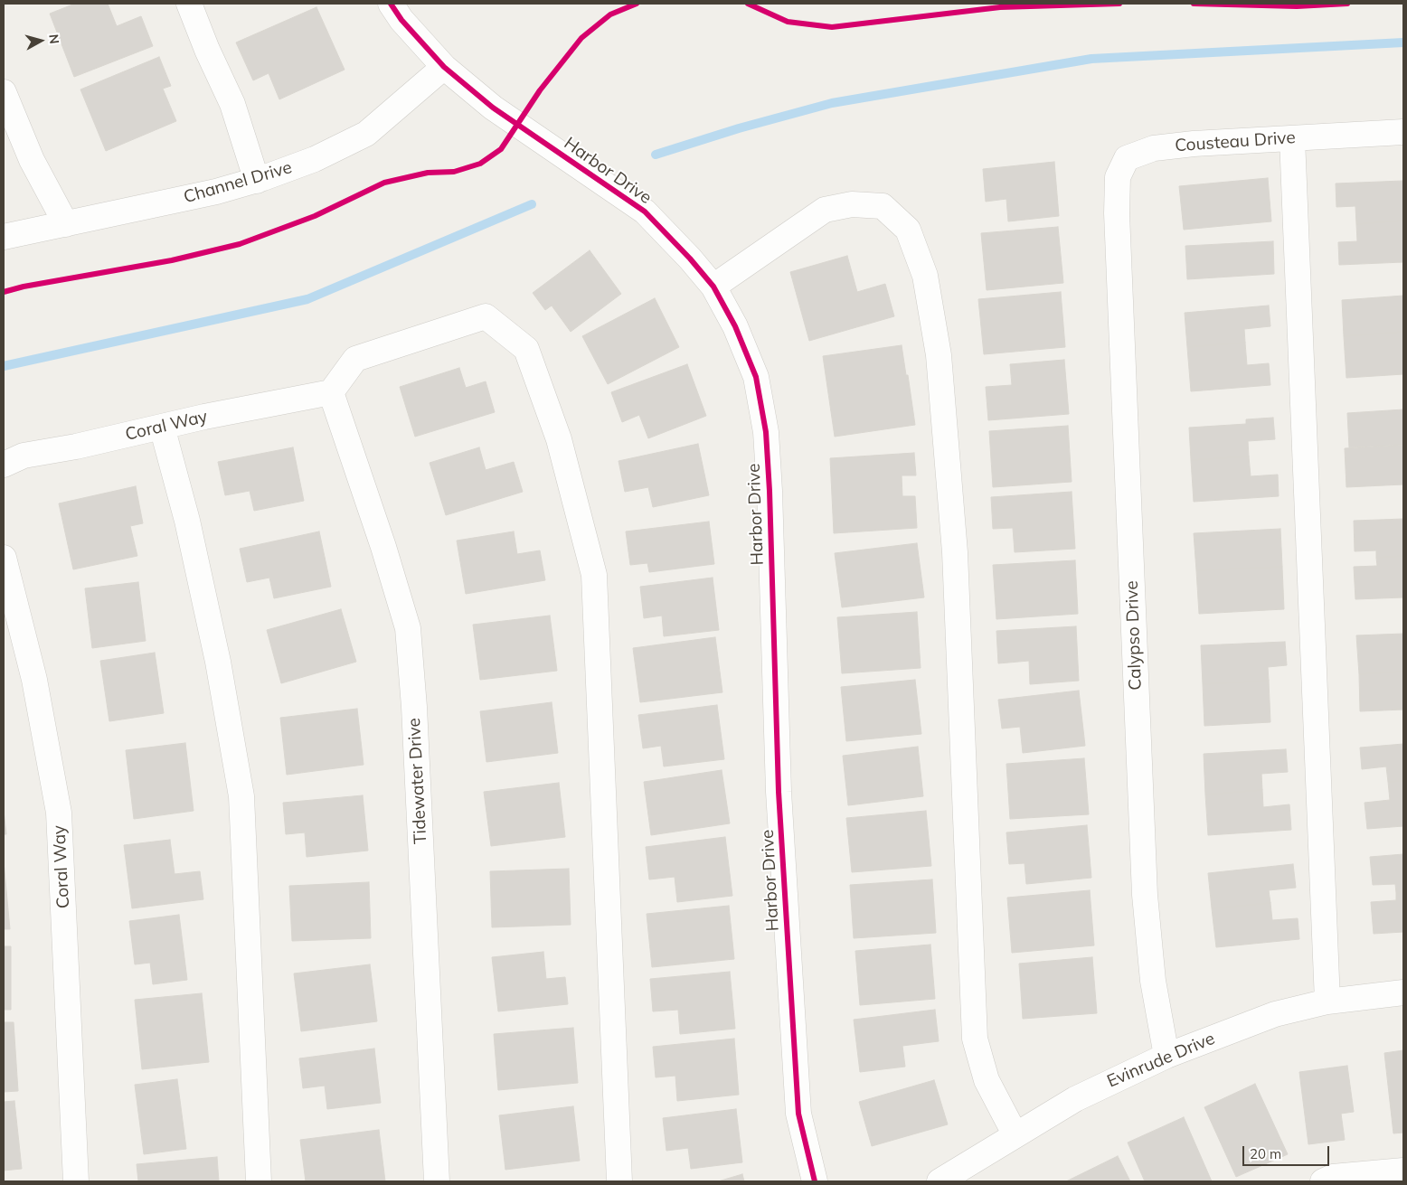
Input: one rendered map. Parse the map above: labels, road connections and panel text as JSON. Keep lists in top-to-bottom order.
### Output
{
  "streets": {
    "street": [
      "Cousteau Drive",
      "Harbor Drive",
      "Channel Drive",
      "Coral Way",
      "Calypso Drive",
      "Tidewater Drive",
      "Evinrude Drive"
    ]
  },
  "crossings": [
    ["Cousteau Drive", "Calypso Drive"],
    ["Harbor Drive", "Channel Drive"],
    ["Coral Way", "Tidewater Drive"],
    ["Calypso Drive", "Evinrude Drive"]
  ],
  "scale_bar": "20 m",
  "north": "right"
}
